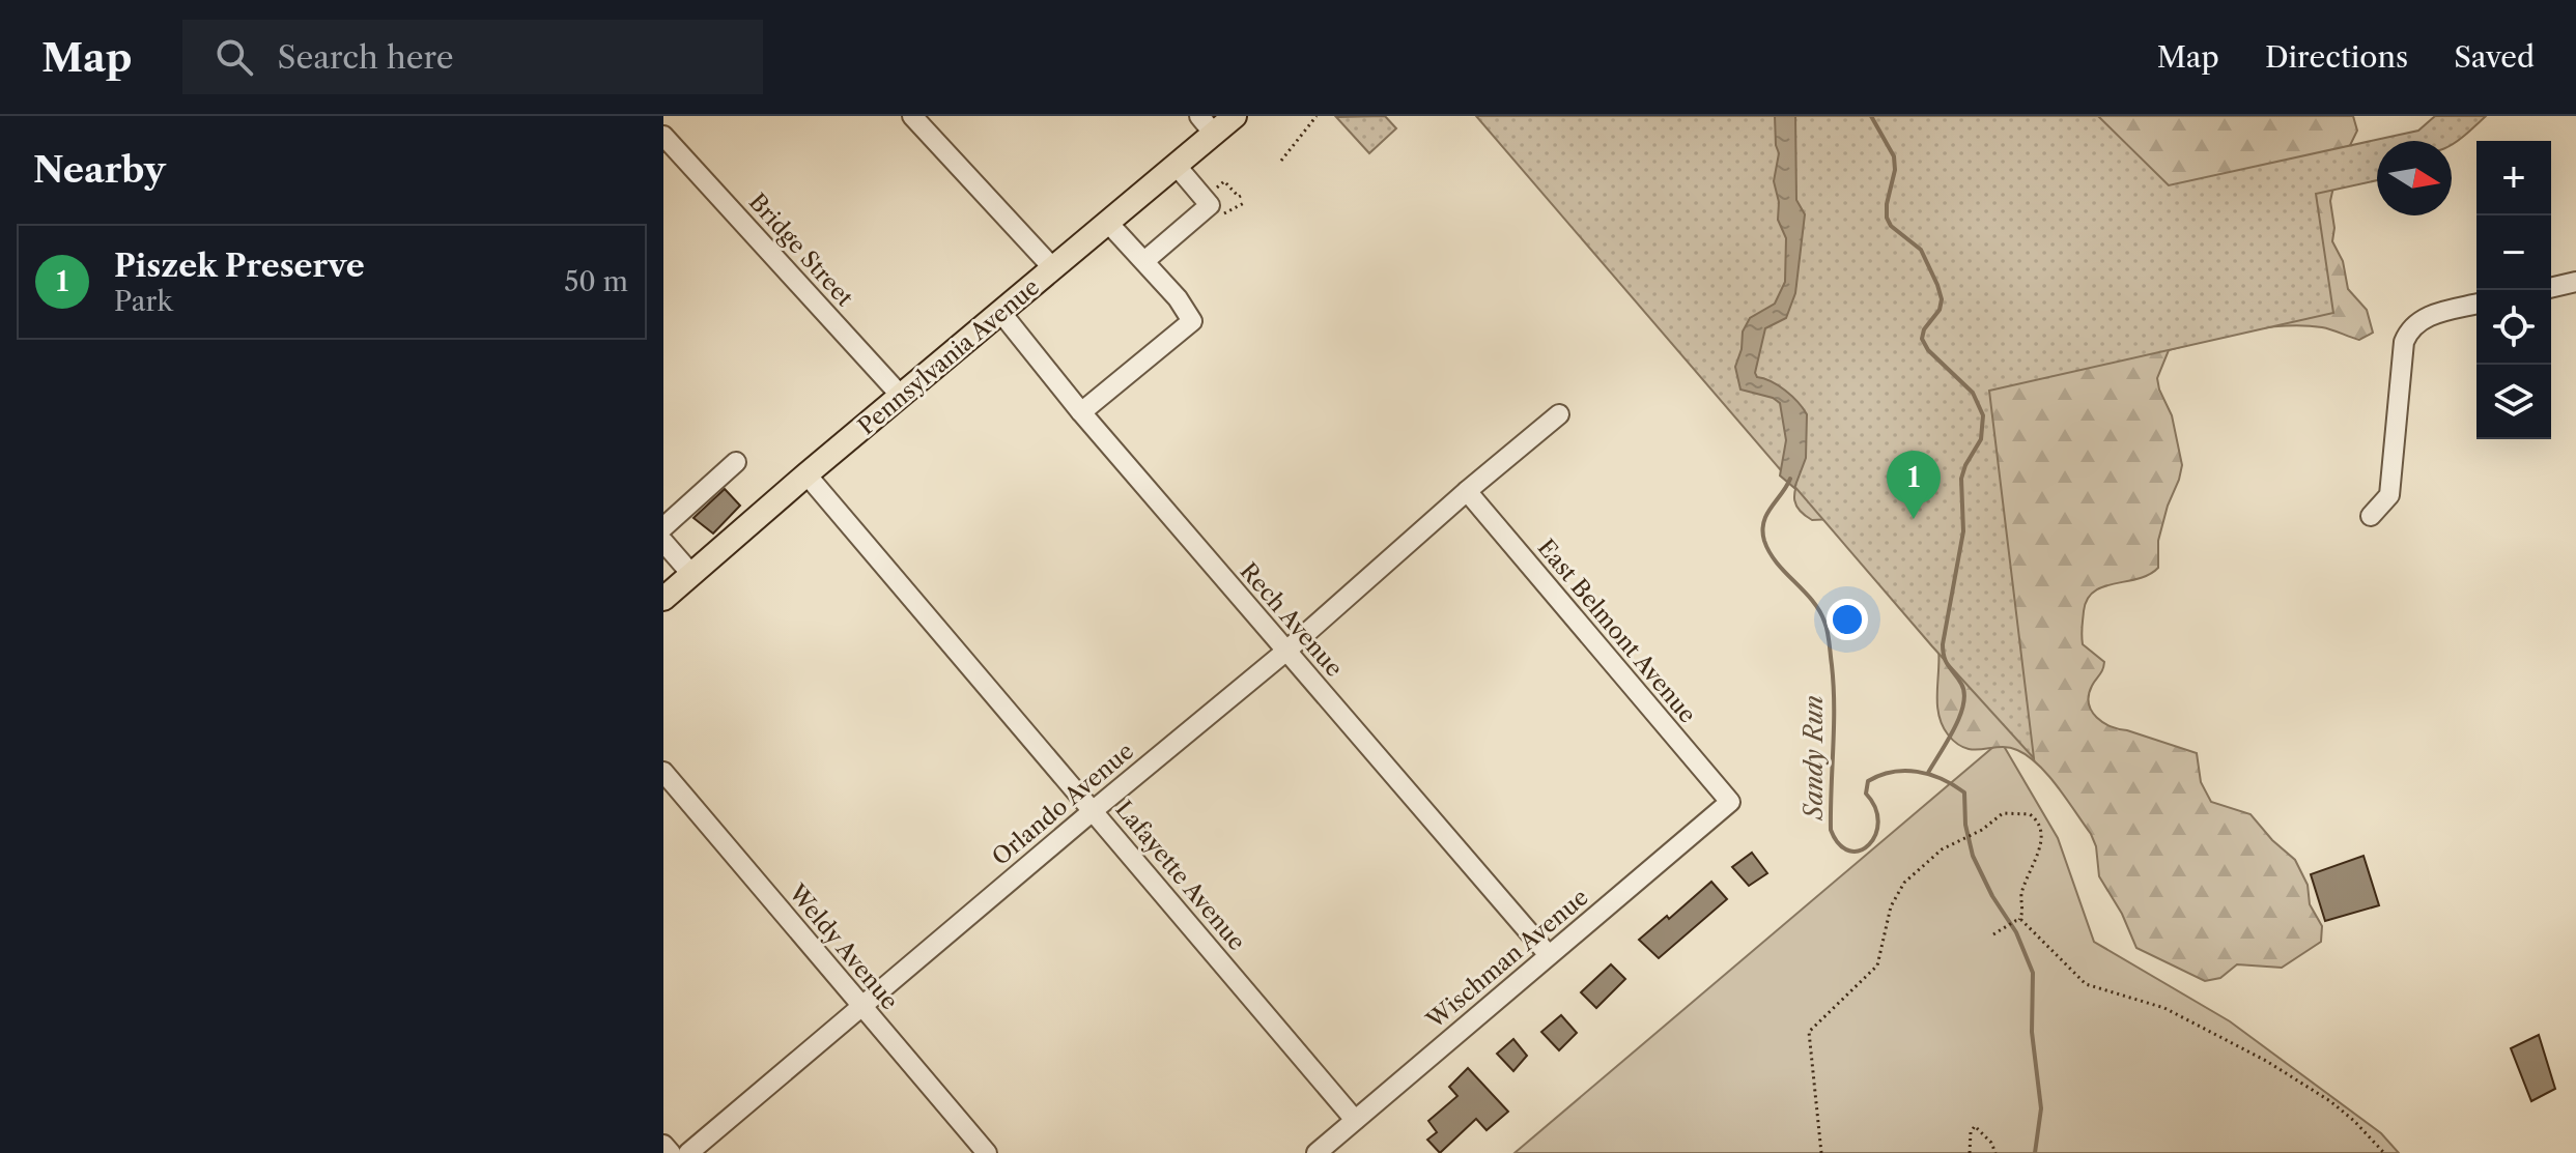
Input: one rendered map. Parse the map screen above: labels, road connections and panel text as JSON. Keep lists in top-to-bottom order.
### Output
{
  "streets": {
    "main road": ["Pennsylvania Avenue"],
    "street": [
      "Bridge Street",
      "Rech Avenue",
      "East Belmont Avenue",
      "Orlando Avenue",
      "Lafayette Avenue",
      "Weldy Avenue",
      "Wischman Avenue"
    ]
  },
  "crossings": [
    ["Bridge Street", "Pennsylvania Avenue"],
    ["Pennsylvania Avenue", "Rech Avenue"],
    ["Pennsylvania Avenue", "Lafayette Avenue"],
    ["Rech Avenue", "Orlando Avenue"],
    ["Rech Avenue", "Wischman Avenue"],
    ["East Belmont Avenue", "Orlando Avenue"],
    ["East Belmont Avenue", "Wischman Avenue"],
    ["Orlando Avenue", "Lafayette Avenue"],
    ["Orlando Avenue", "Weldy Avenue"],
    ["Lafayette Avenue", "Wischman Avenue"]
  ],
  "water": ["Sandy Run"],
  "north": "right",
  "page": {
    "header": "Map",
    "search": "Search here",
    "nav": ["Map", "Directions", "Saved"],
    "heading": "Nearby",
    "map_buttons": ["+", "−"],
    "list": [
      {
        "mark": "1",
        "name": "Piszek Preserve",
        "note": "Park",
        "value": "50 m"
      }
    ],
    "pins": "1"
  }
}
